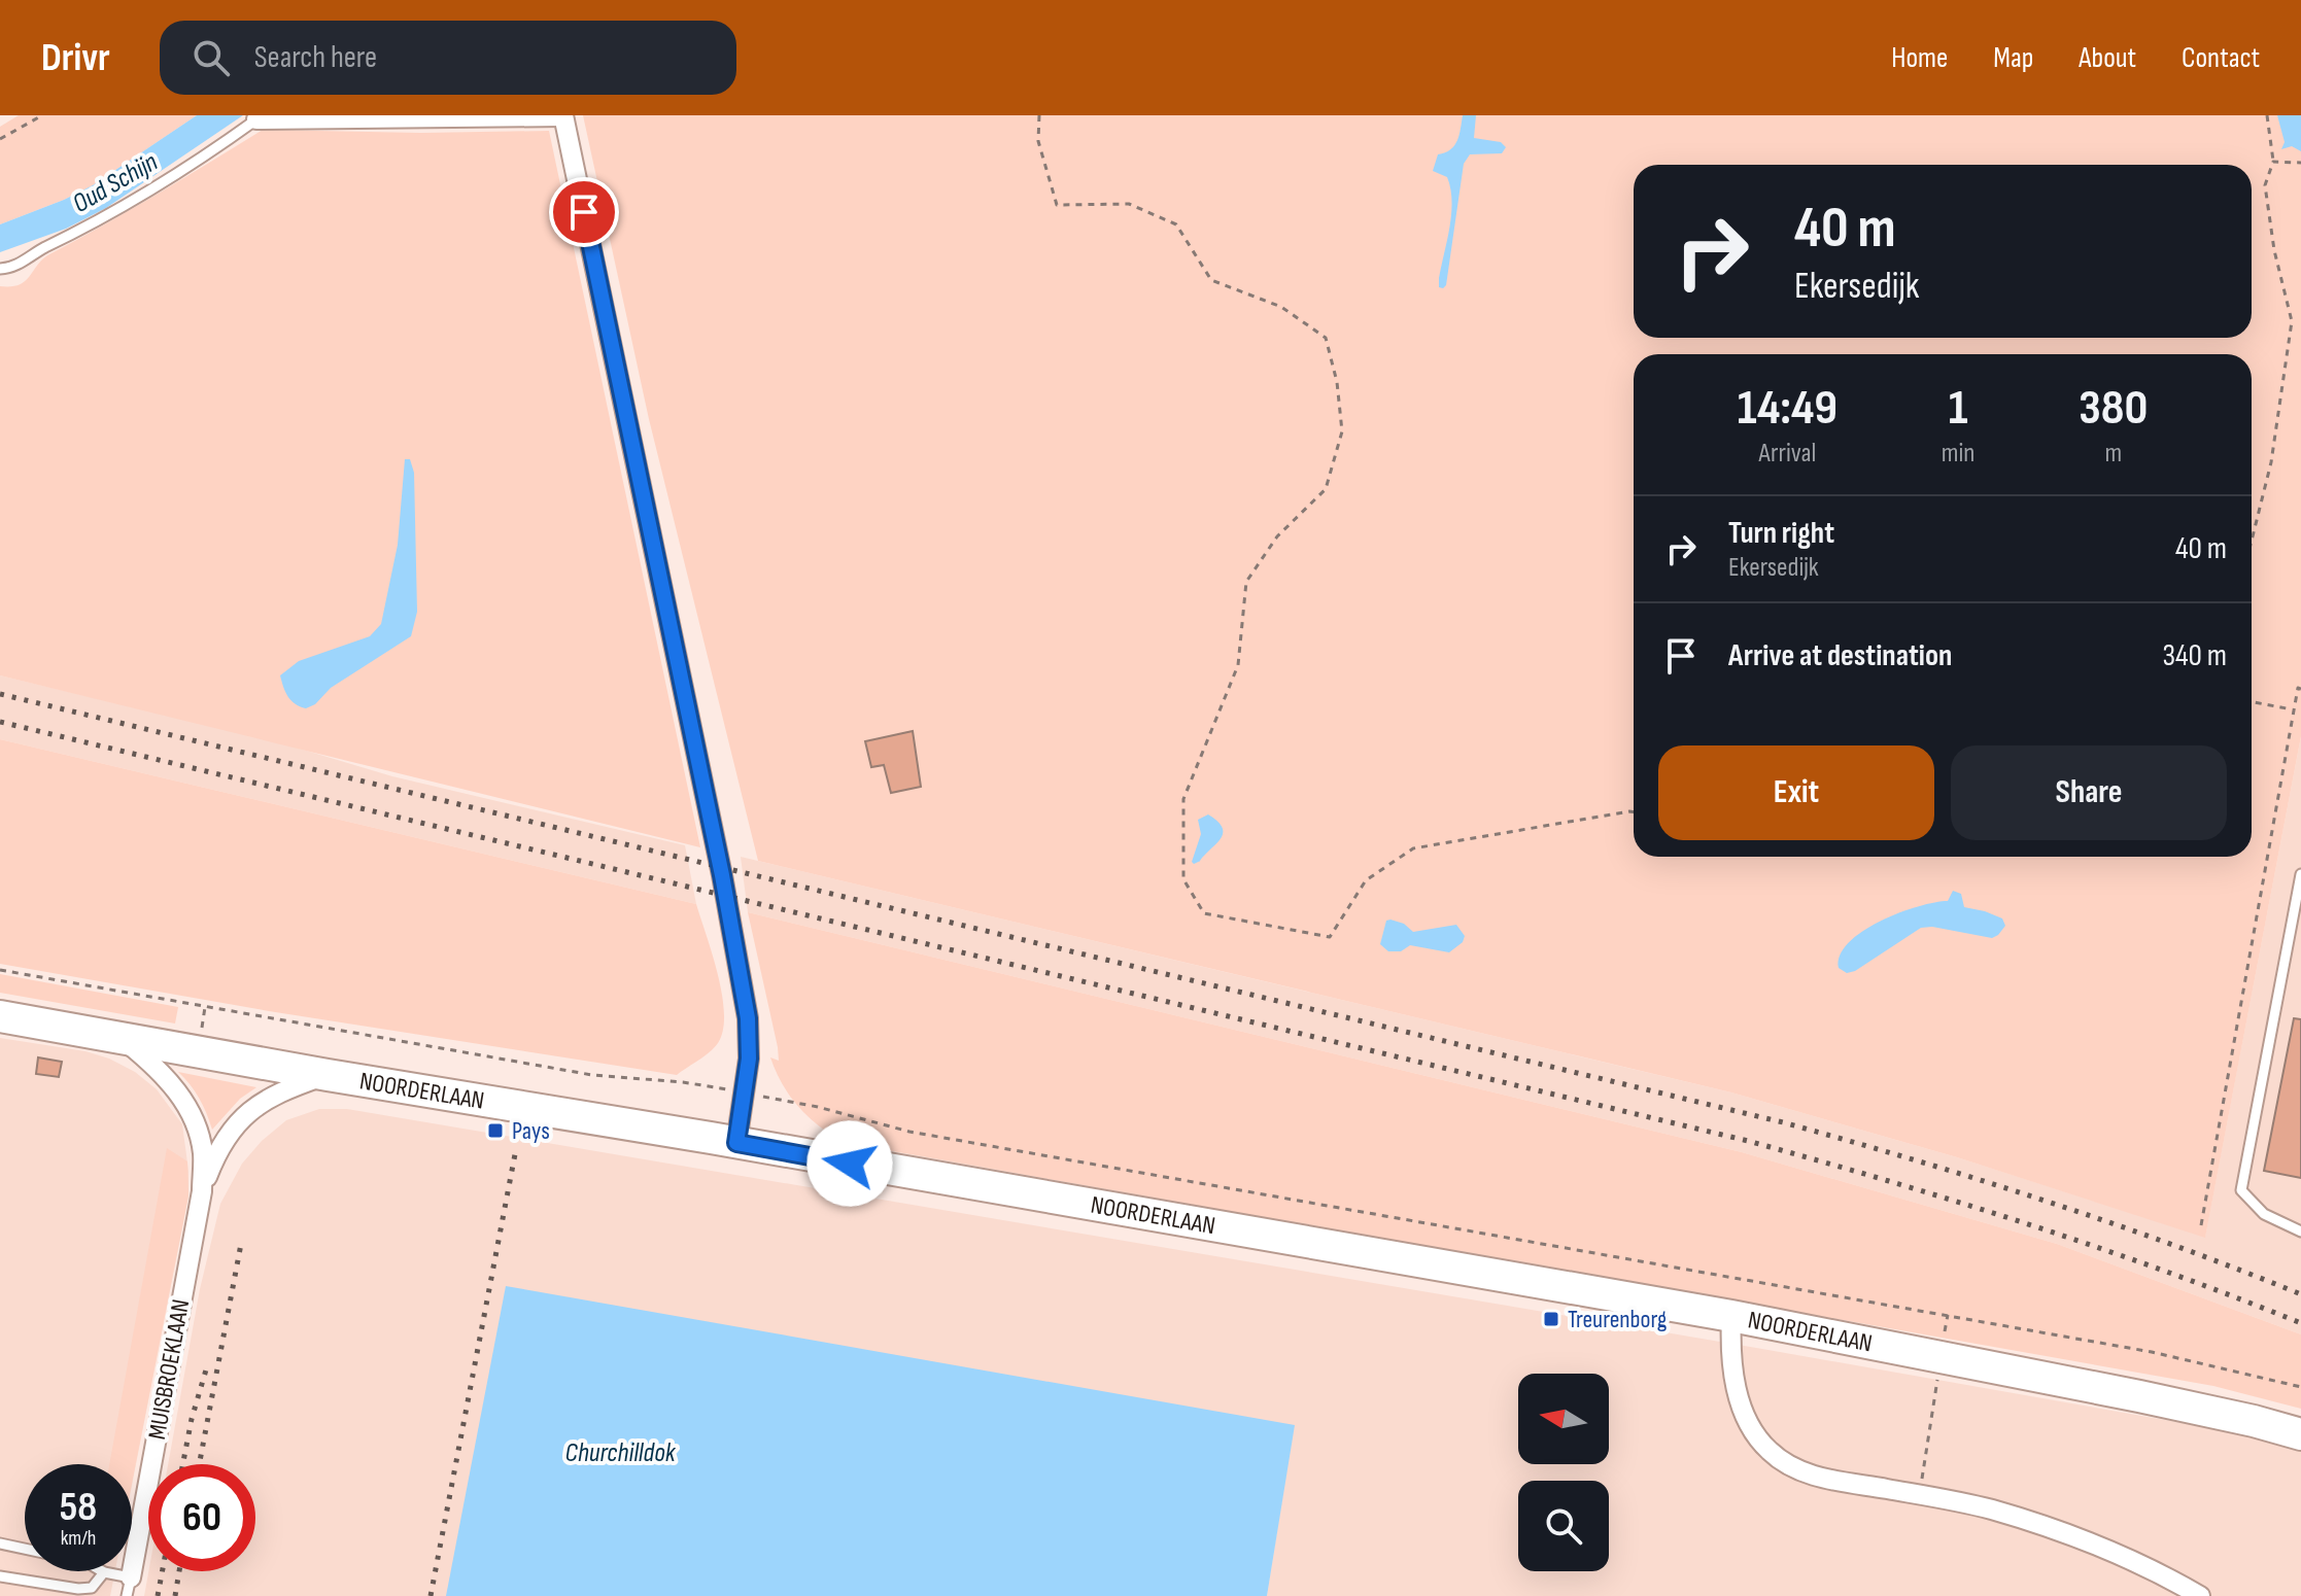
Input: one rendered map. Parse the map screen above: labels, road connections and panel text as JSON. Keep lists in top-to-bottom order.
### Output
{
  "streets": {
    "main road": ["NOORDERLAAN"],
    "street": ["MUISBROEKLAAN"]
  },
  "crossings": [
    ["NOORDERLAAN", "MUISBROEKLAAN"]
  ],
  "water": ["Oud Schijn", "Churchilldok"],
  "places": {
    "transit": ["Pays", "Treurenborg"]
  },
  "north": "left",
  "page": {
    "header": "Drivr",
    "search": "Search here",
    "nav": [
      "Home",
      "Map",
      "About",
      "Contact"
    ],
    "turn": ["40 m", "Ekersedijk"],
    "eta": [
      "14:49",
      "Arrival",
      "1",
      "min",
      "380",
      "m"
    ],
    "list": [
      {
        "name": "Turn right",
        "note": "Ekersedijk",
        "value": "40 m"
      },
      {
        "name": "Arrive at destination",
        "value": "340 m"
      }
    ],
    "buttons": ["Exit", "Share"],
    "speed": "58 km/h",
    "limit": "60"
  }
}
